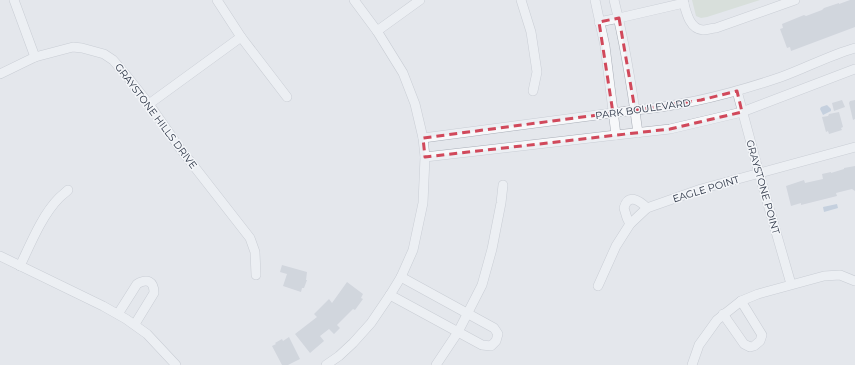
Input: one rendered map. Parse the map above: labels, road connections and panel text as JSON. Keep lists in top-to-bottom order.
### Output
{
  "streets": {
    "street": [
      "PARK BOULEVARD",
      "GRAYSTONE HILLS DRIVE",
      "GRAYSTONE POINT",
      "EAGLE POINT"
    ]
  },
  "crossings": [
    ["PARK BOULEVARD", "GRAYSTONE POINT"],
    ["GRAYSTONE POINT", "EAGLE POINT"]
  ]
}
